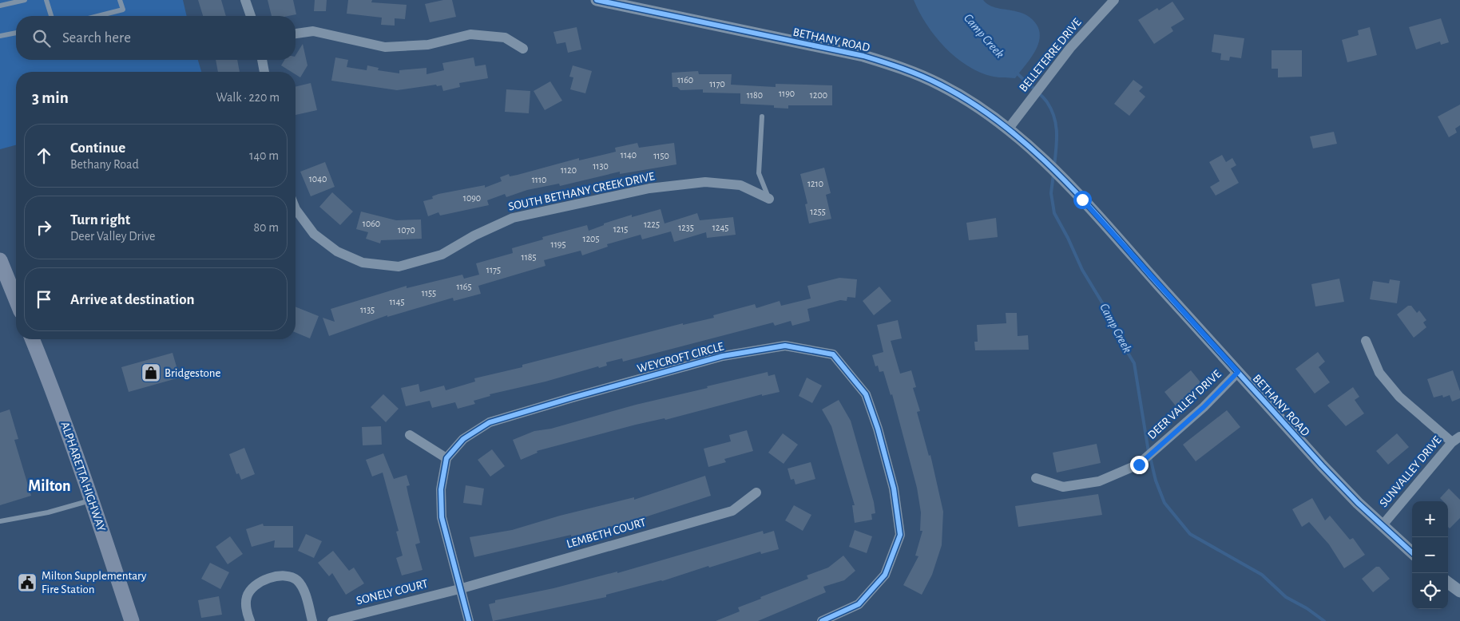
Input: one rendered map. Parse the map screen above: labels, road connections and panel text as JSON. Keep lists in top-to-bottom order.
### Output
{
  "streets": {
    "main road": ["ALPHARETTA HIGHWAY"],
    "street": [
      "BETHANY ROAD",
      "BELLETERRE DRIVE",
      "SOUTH BETHANY CREEK DRIVE",
      "WEYCROFT CIRCLE",
      "DEER VALLEY DRIVE",
      "SUNVALLEY DRIVE",
      "LEMBETH COURT",
      "SONELY COURT"
    ]
  },
  "crossings": [
    ["BETHANY ROAD", "BELLETERRE DRIVE"],
    ["BETHANY ROAD", "DEER VALLEY DRIVE"],
    ["BETHANY ROAD", "SUNVALLEY DRIVE"],
    ["LEMBETH COURT", "SONELY COURT"]
  ],
  "districts": ["Milton"],
  "water": ["Camp Creek"],
  "places": {
    "shop": ["Bridgestone"],
    "public building": ["Milton Supplementary Fire Station"]
  },
  "house_numbers": [
    "1160",
    "1170",
    "1190",
    "1180",
    "1200",
    "1140",
    "1150",
    "1130",
    "1120",
    "1040",
    "1110",
    "1210",
    "1090",
    "1255",
    "1060",
    "1225",
    "1235",
    "1245",
    "1215",
    "1070",
    "1205",
    "1195",
    "1185",
    "1175",
    "1165",
    "1155",
    "1145",
    "1135"
  ],
  "page": {
    "search": "Search here",
    "heading": ["3 min", "Walk · 220 m"],
    "list": [
      ["Continue", "Bethany Road", "140 m"],
      ["Turn right", "Deer Valley Drive", "80 m"],
      "Arrive at destination"
    ],
    "map_buttons": ["+", "−"]
  }
}
